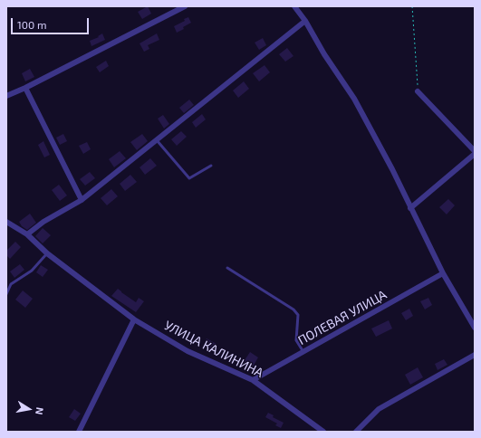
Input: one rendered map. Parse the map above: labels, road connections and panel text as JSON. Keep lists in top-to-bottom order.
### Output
{
  "streets": {
    "street": ["ПОЛЕВАЯ УЛИЦА", "УЛИЦА КАЛИНИНА"]
  },
  "crossings": [
    ["ПОЛЕВАЯ УЛИЦА", "УЛИЦА КАЛИНИНА"]
  ],
  "scale_bar": "100 m",
  "north": "right"
}
